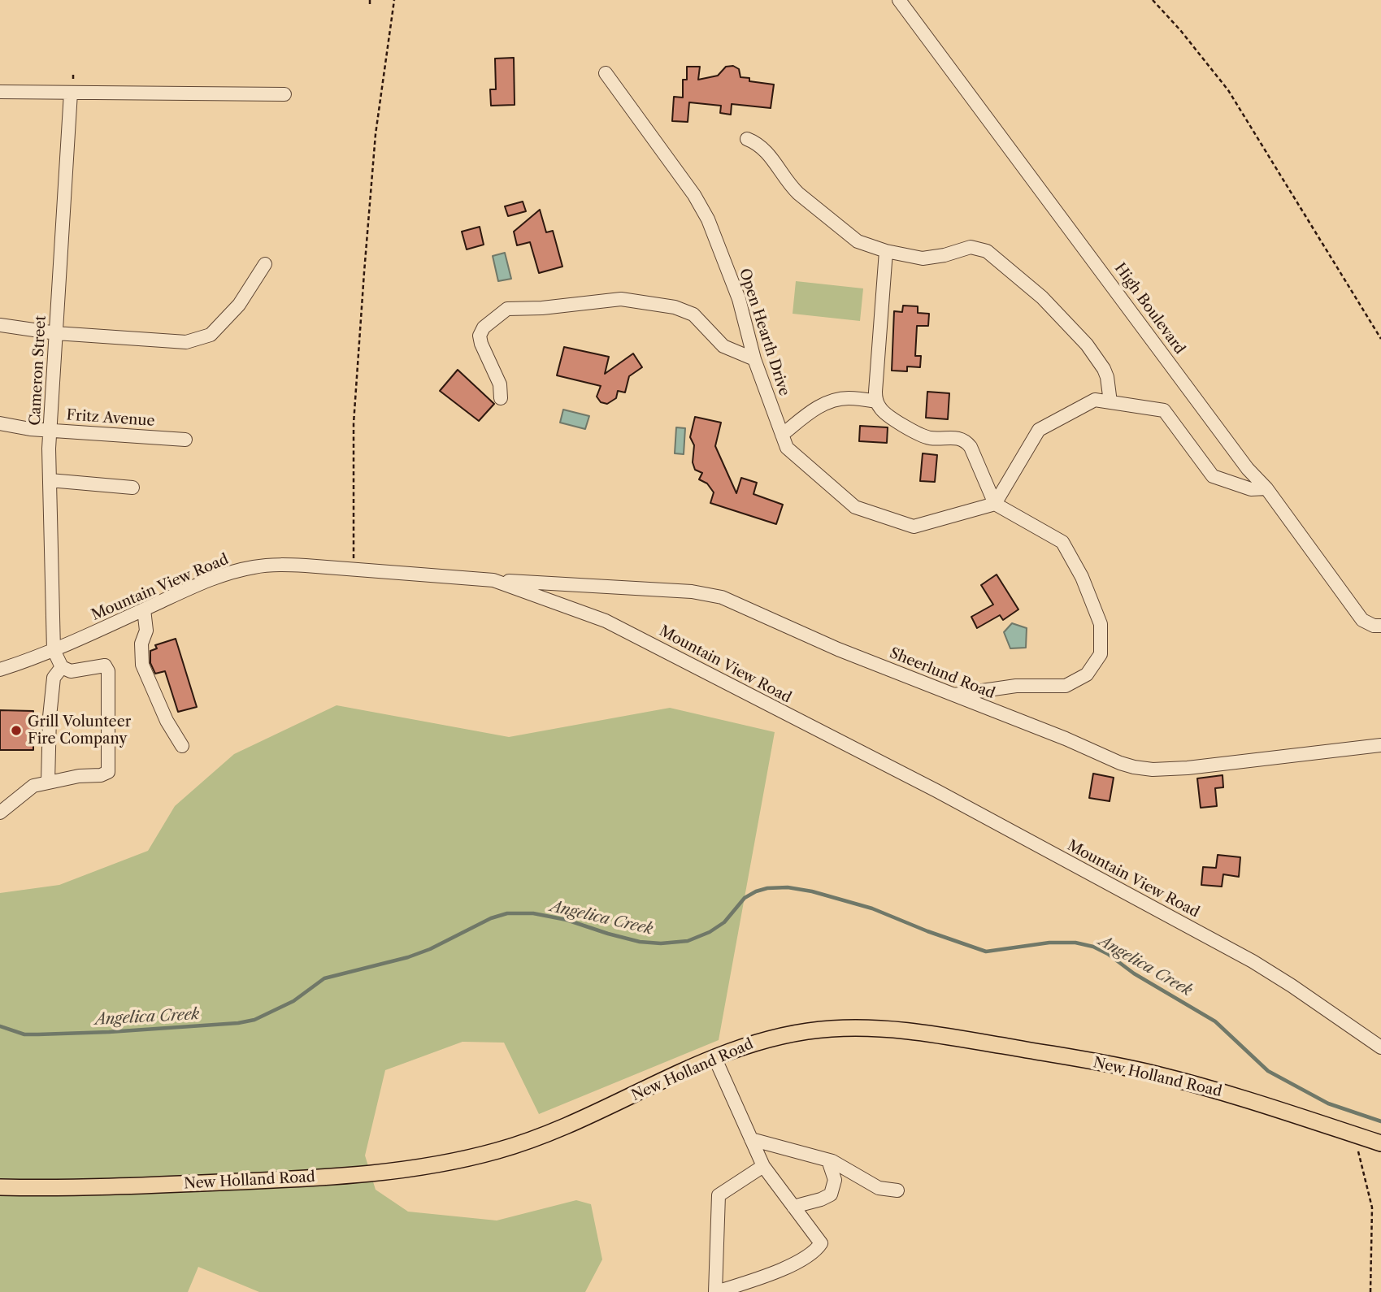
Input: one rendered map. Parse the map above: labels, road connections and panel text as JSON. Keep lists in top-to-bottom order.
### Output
{
  "streets": {
    "main road": ["New Holland Road"],
    "street": [
      "High Boulevard",
      "Open Hearth Drive",
      "Cameron Street",
      "Fritz Avenue",
      "Mountain View Road",
      "Sheerlund Road"
    ]
  },
  "crossings": [
    ["Cameron Street", "Fritz Avenue"],
    ["Cameron Street", "Mountain View Road"],
    ["Mountain View Road", "Sheerlund Road"]
  ],
  "water": ["Angelica Creek"],
  "places": ["Grill Volunteer Fire Company"]
}
